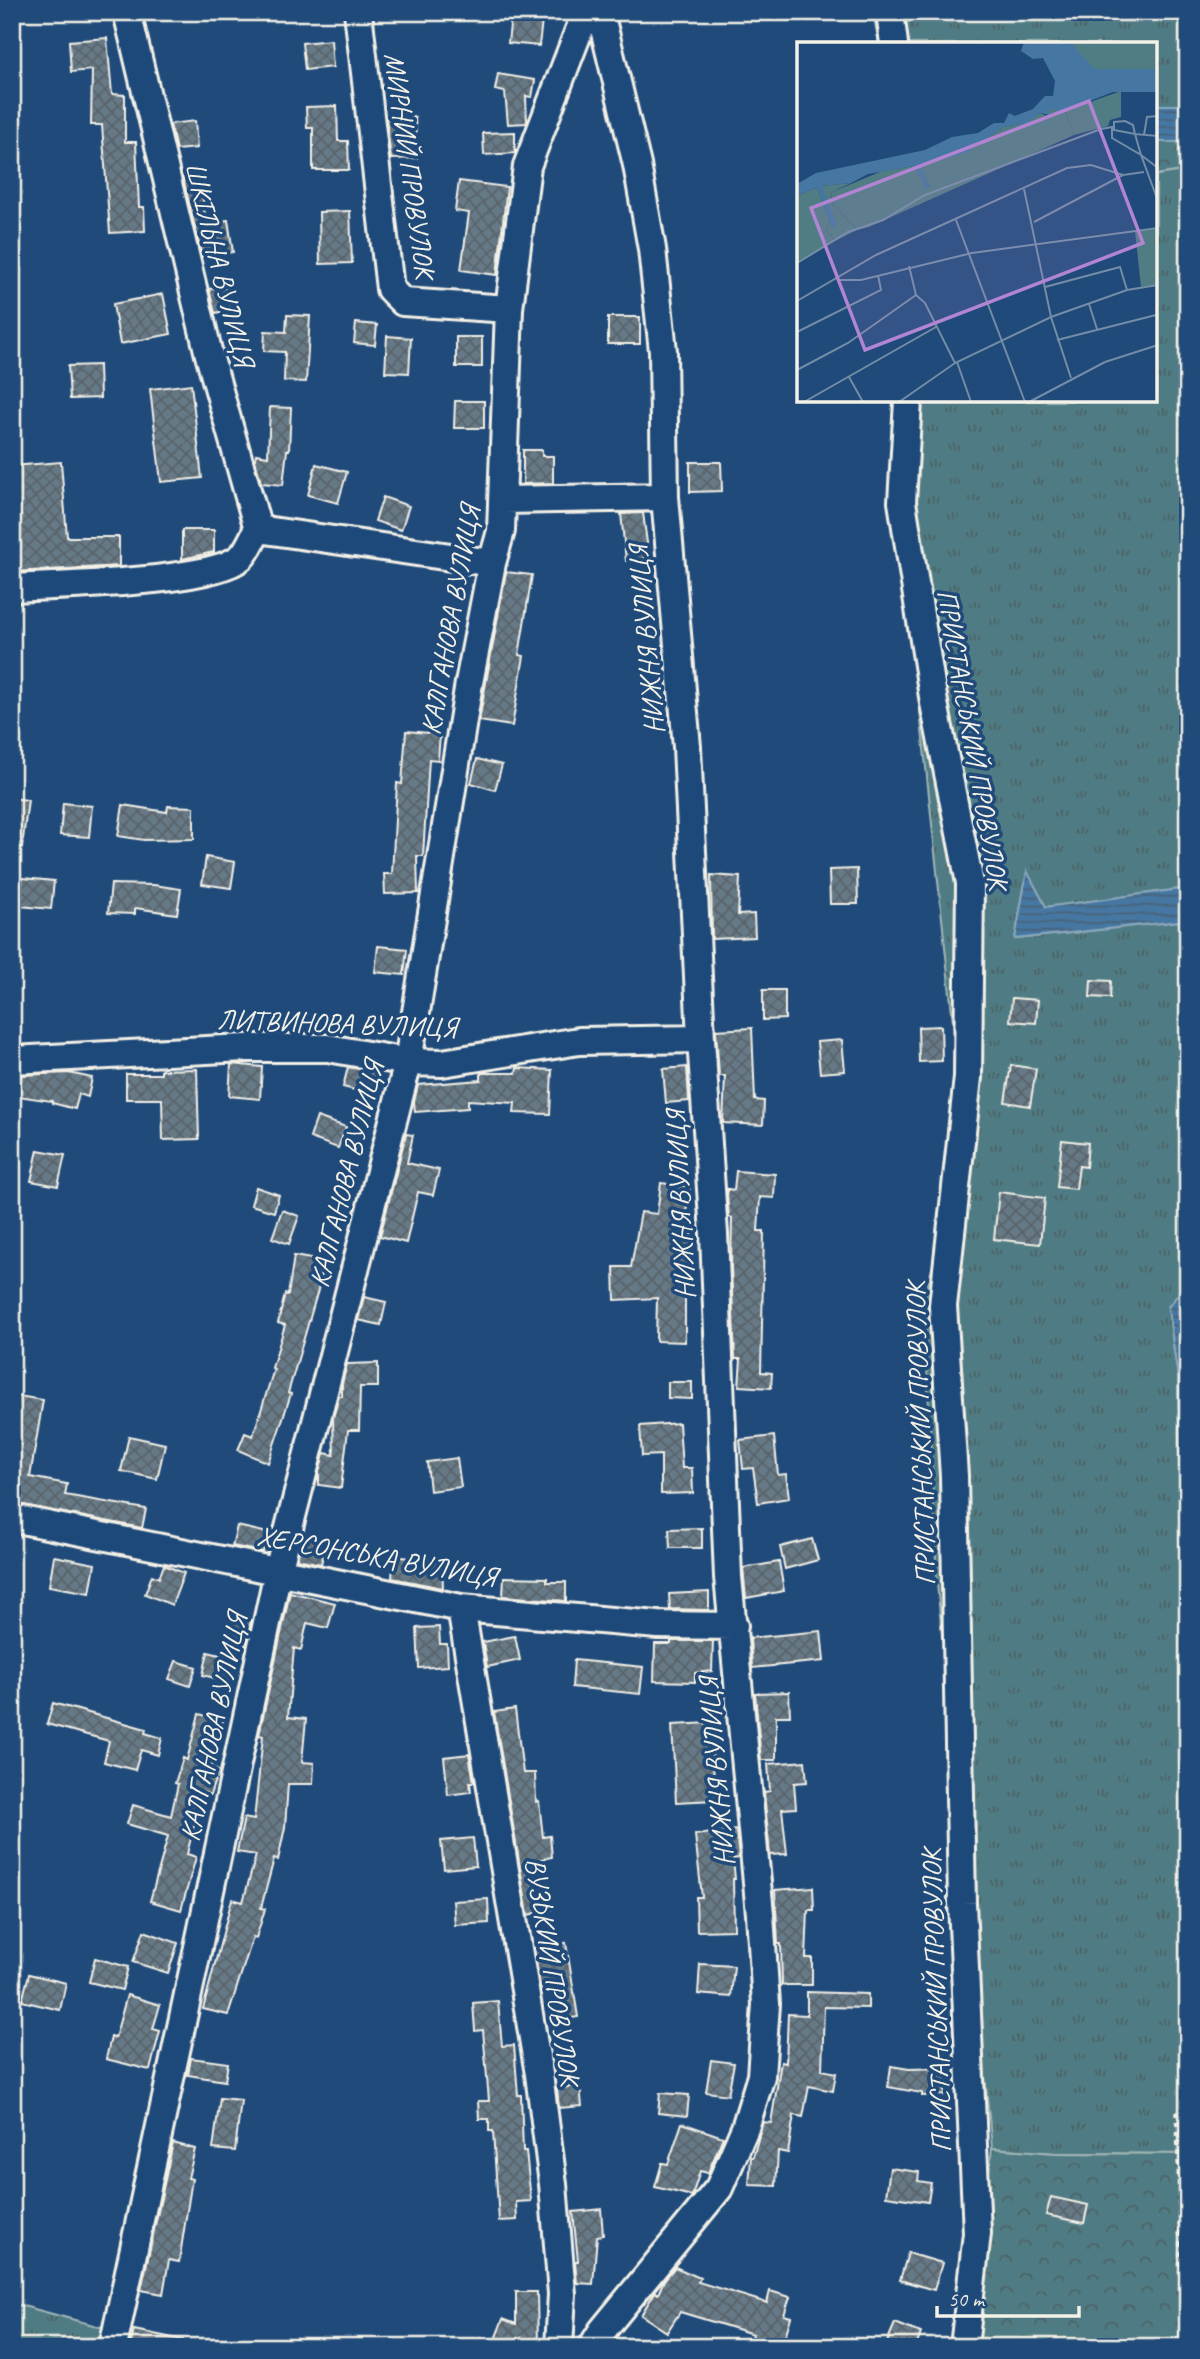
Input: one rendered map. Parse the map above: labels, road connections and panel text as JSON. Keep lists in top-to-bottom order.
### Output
{
  "streets": {
    "street": [
      "МИРНИЙ ПРОВУЛОК",
      "ШКІЛЬНА ВУЛИЦЯ",
      "КАЛГАНОВА ВУЛИЦЯ",
      "НИЖНЯ ВУЛИЦЯ",
      "ПРИСТАНСЬКИЙ ПРОВУЛОК",
      "ЛИТВИНОВА ВУЛИЦЯ",
      "ХЕРСОНСЬКА ВУЛИЦЯ",
      "ВУЗЬКИЙ ПРОВУЛОК"
    ]
  },
  "crossings": [
    ["МИРНИЙ ПРОВУЛОК", "КАЛГАНОВА ВУЛИЦЯ"],
    ["КАЛГАНОВА ВУЛИЦЯ", "ЛИТВИНОВА ВУЛИЦЯ"],
    ["КАЛГАНОВА ВУЛИЦЯ", "ХЕРСОНСЬКА ВУЛИЦЯ"],
    ["НИЖНЯ ВУЛИЦЯ", "ЛИТВИНОВА ВУЛИЦЯ"],
    ["НИЖНЯ ВУЛИЦЯ", "ХЕРСОНСЬКА ВУЛИЦЯ"],
    ["ХЕРСОНСЬКА ВУЛИЦЯ", "ВУЗЬКИЙ ПРОВУЛОК"]
  ],
  "scale_bar": "50 m"
}
